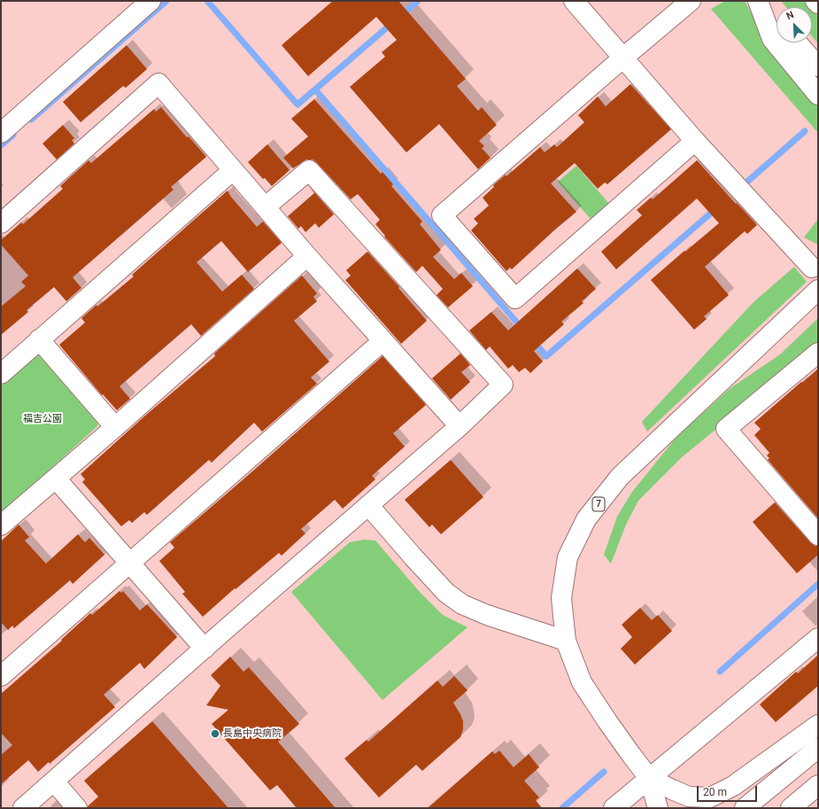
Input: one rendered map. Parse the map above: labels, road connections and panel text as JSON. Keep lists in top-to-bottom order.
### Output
{
  "streets": {
    "main road": ["7"]
  },
  "parks": ["福吉公園"],
  "places": ["長島中央病院"],
  "scale_bar": "20 m",
  "north": "top left"
}
